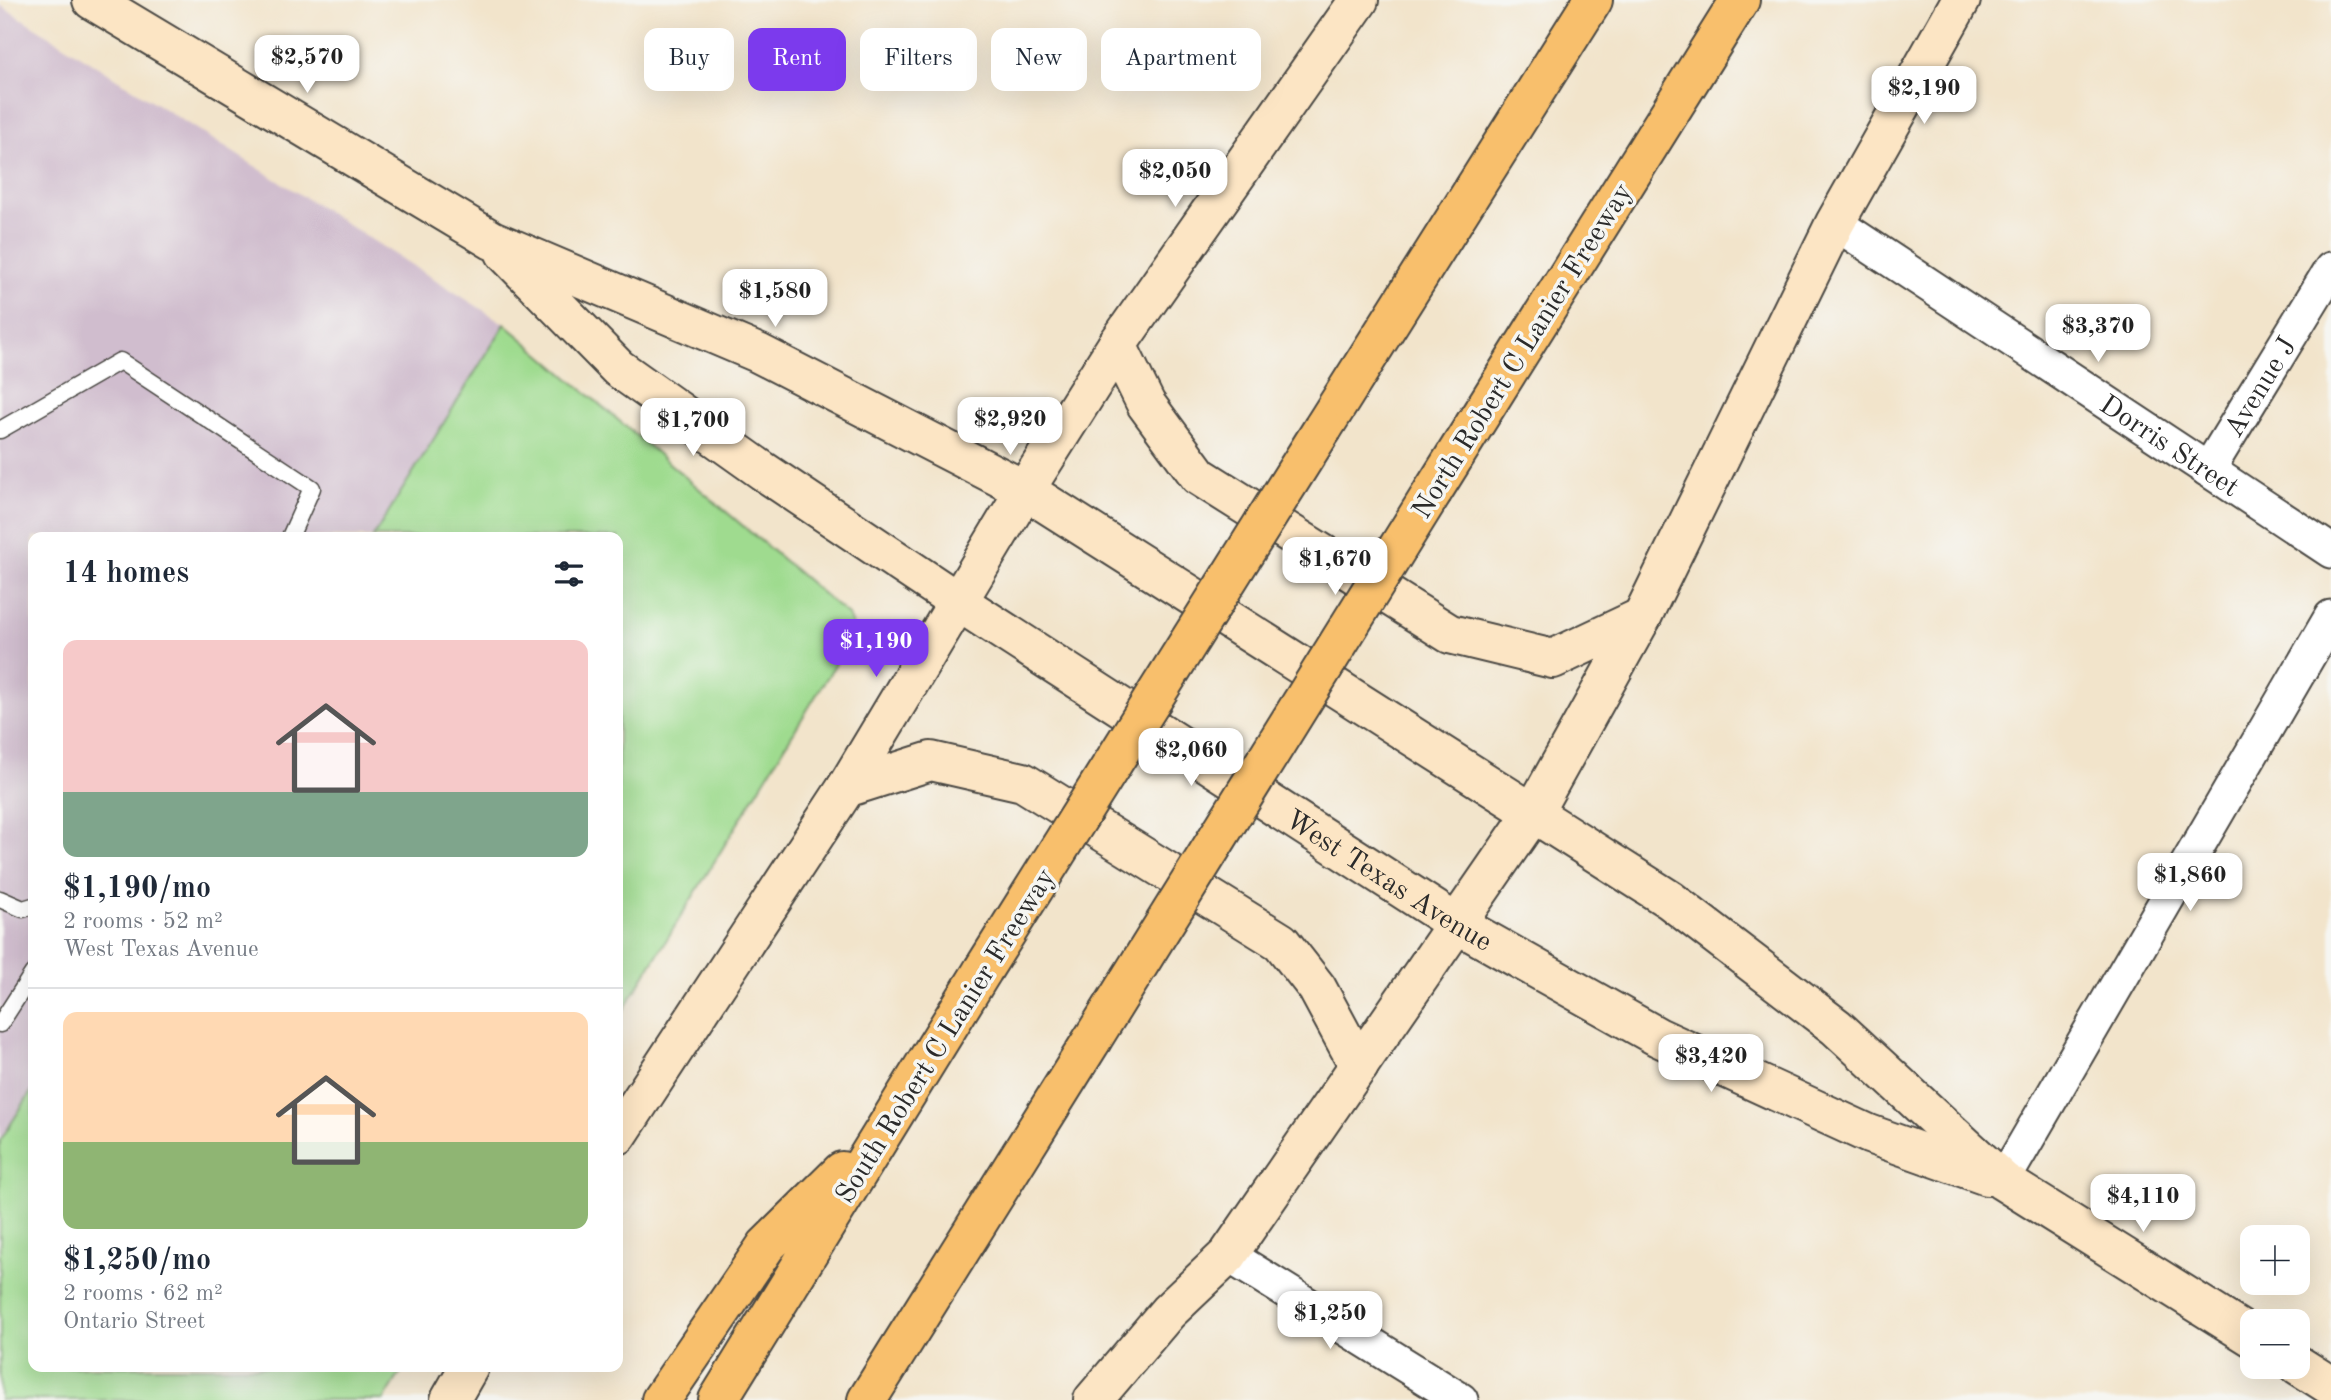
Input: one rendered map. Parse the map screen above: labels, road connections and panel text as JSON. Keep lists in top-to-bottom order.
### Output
{
  "streets": {
    "highway": ["North Robert C Lanier Freeway", "South Robert C Lanier Freeway"],
    "street": ["Avenue J", "Dorris Street", "West Texas Avenue"]
  },
  "crossings": [
    ["Avenue J", "Dorris Street"]
  ],
  "page": {
    "chip": [
      "Buy",
      "Rent",
      "Filters",
      "New",
      "Apartment"
    ],
    "price": [
      "$2,570",
      "$2,190",
      "$2,050",
      "$1,580",
      "$3,370",
      "$2,920",
      "$1,700",
      "$1,670",
      "$1,190",
      "$2,060",
      "$1,860",
      "$3,420",
      "$4,110",
      "$1,250"
    ],
    "heading": "14 homes",
    "list": [
      {
        "name": "$1,190/mo",
        "note": "2 rooms · 52 m² · West Texas Avenue"
      },
      {
        "name": "$1,250/mo",
        "note": "2 rooms · 62 m² · Ontario Street"
      }
    ],
    "map_buttons": ["+", "−"]
  }
}
